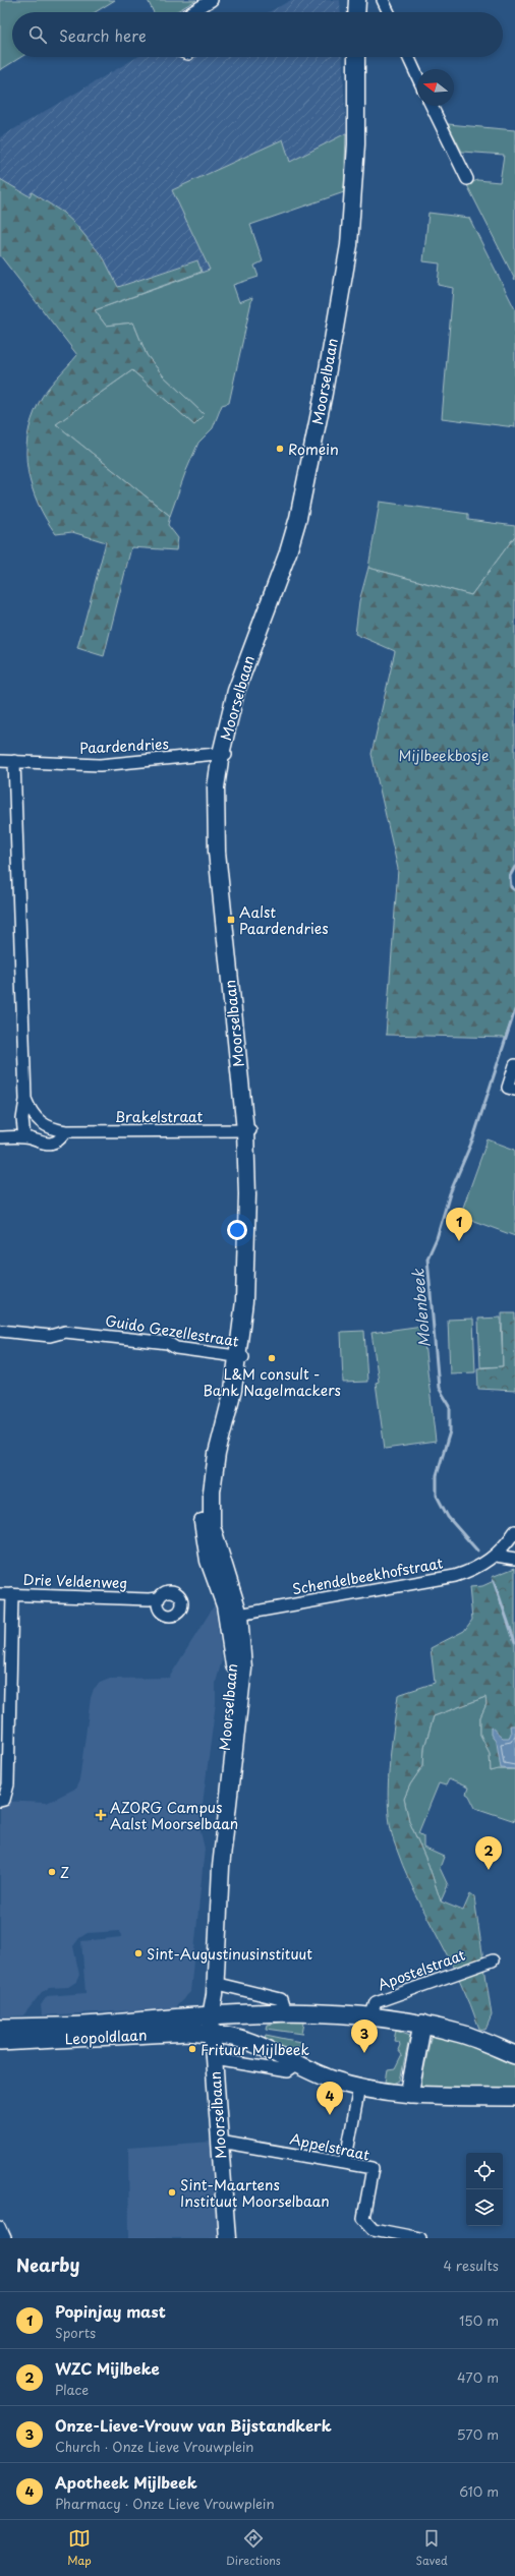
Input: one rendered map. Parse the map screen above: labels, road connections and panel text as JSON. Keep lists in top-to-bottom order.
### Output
{
  "streets": {
    "main road": ["Moorselbaan", "Leopoldlaan"],
    "street": [
      "Paardendries",
      "Brakelstraat",
      "Guido Gezellestraat",
      "Schendelbeekhofstraat",
      "Drie Veldenweg",
      "Apostelstraat",
      "Appelstraat"
    ]
  },
  "crossings": [
    ["Moorselbaan", "Paardendries"],
    ["Moorselbaan", "Brakelstraat"],
    ["Moorselbaan", "Guido Gezellestraat"],
    ["Moorselbaan", "Schendelbeekhofstraat"],
    ["Moorselbaan", "Leopoldlaan"],
    ["Moorselbaan", "Appelstraat"],
    ["Paardendries", "Brakelstraat"],
    ["Apostelstraat", "Leopoldlaan"]
  ],
  "water": ["Molenbeek"],
  "parks": ["Mijlbeekbosje"],
  "places": {
    "other": [
      "Romein",
      "L&M consult - Bank Nagelmackers",
      "Z",
      "Sint-Augustinusinstituut",
      "Frituur Mijlbeek",
      "Sint-Maartens Instituut Moorselbaan"
    ],
    "transit": ["Aalst Paardendries"],
    "health": ["AZORG Campus Aalst Moorselbaan"]
  },
  "north": "left",
  "page": {
    "search": "Search here",
    "pins": [
      "1",
      "2",
      "3",
      "4"
    ],
    "heading": ["Nearby", "4 results"],
    "list": [
      {
        "mark": "1",
        "name": "Popinjay mast",
        "note": "Sports",
        "value": "150 m"
      },
      {
        "mark": "2",
        "name": "WZC Mijlbeke",
        "note": "Place",
        "value": "470 m"
      },
      {
        "mark": "3",
        "name": "Onze-Lieve-Vrouw van Bijstandkerk",
        "note": "Church · Onze Lieve Vrouwplein",
        "value": "570 m"
      },
      {
        "mark": "4",
        "name": "Apotheek Mijlbeek",
        "note": "Pharmacy · Onze Lieve Vrouwplein",
        "value": "610 m"
      }
    ],
    "nav": ["Map", "Directions", "Saved"]
  }
}
